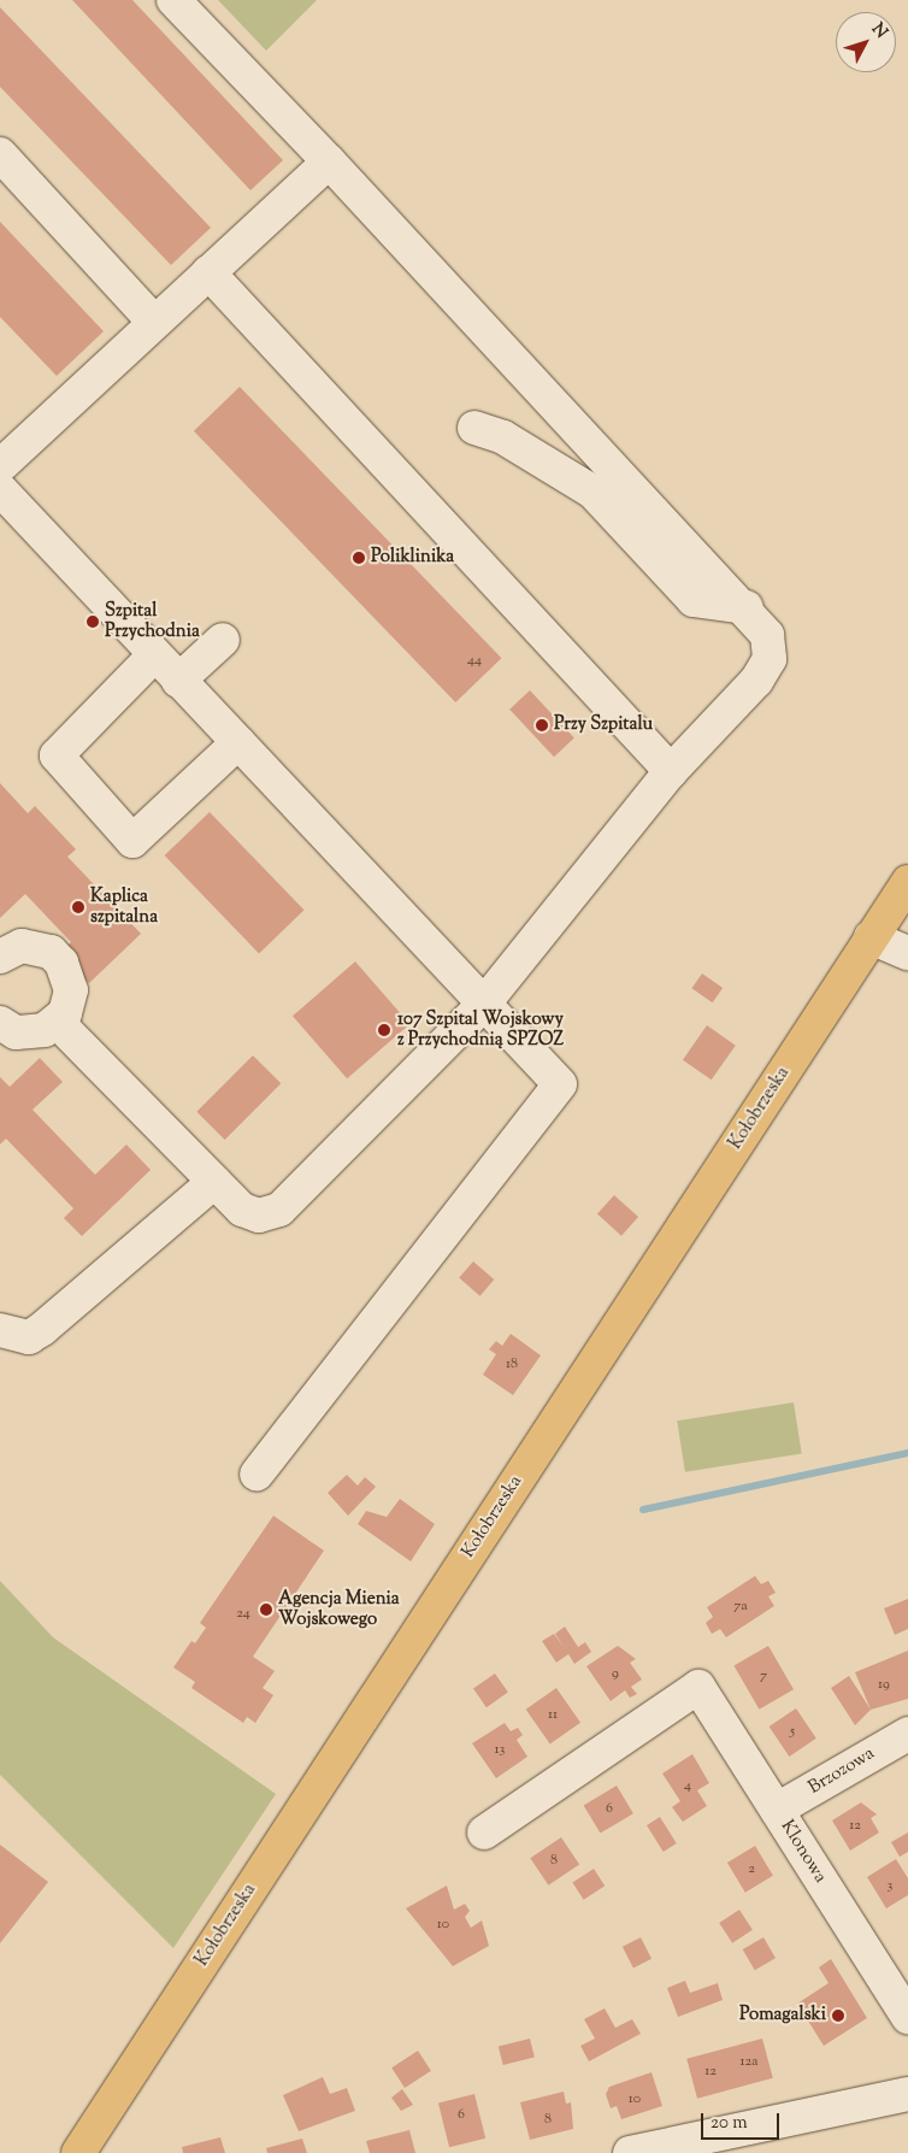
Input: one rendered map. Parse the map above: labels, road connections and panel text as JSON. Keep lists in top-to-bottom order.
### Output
{
  "streets": {
    "main road": ["Kołobrzeska"],
    "street": ["Brzozowa", "Klonowa"]
  },
  "crossings": [
    ["Brzozowa", "Klonowa"]
  ],
  "places": [
    "Poliklinika",
    "Szpital Przychodnia",
    "Przy Szpitalu",
    "Kaplica szpitalna",
    "107 Szpital Wojskowy z Przychodnią SPZOZ",
    "Agencja Mienia Wojskowego",
    "Pomagalski"
  ],
  "house_numbers": [
    "44",
    "18",
    "7a",
    "24",
    "9",
    "7",
    "19",
    "11",
    "5",
    "13",
    "4",
    "6",
    "12",
    "8",
    "2",
    "3",
    "10",
    "12a",
    "12",
    "10",
    "6",
    "8"
  ],
  "scale_bar": "20 m",
  "north": "top right"
}
